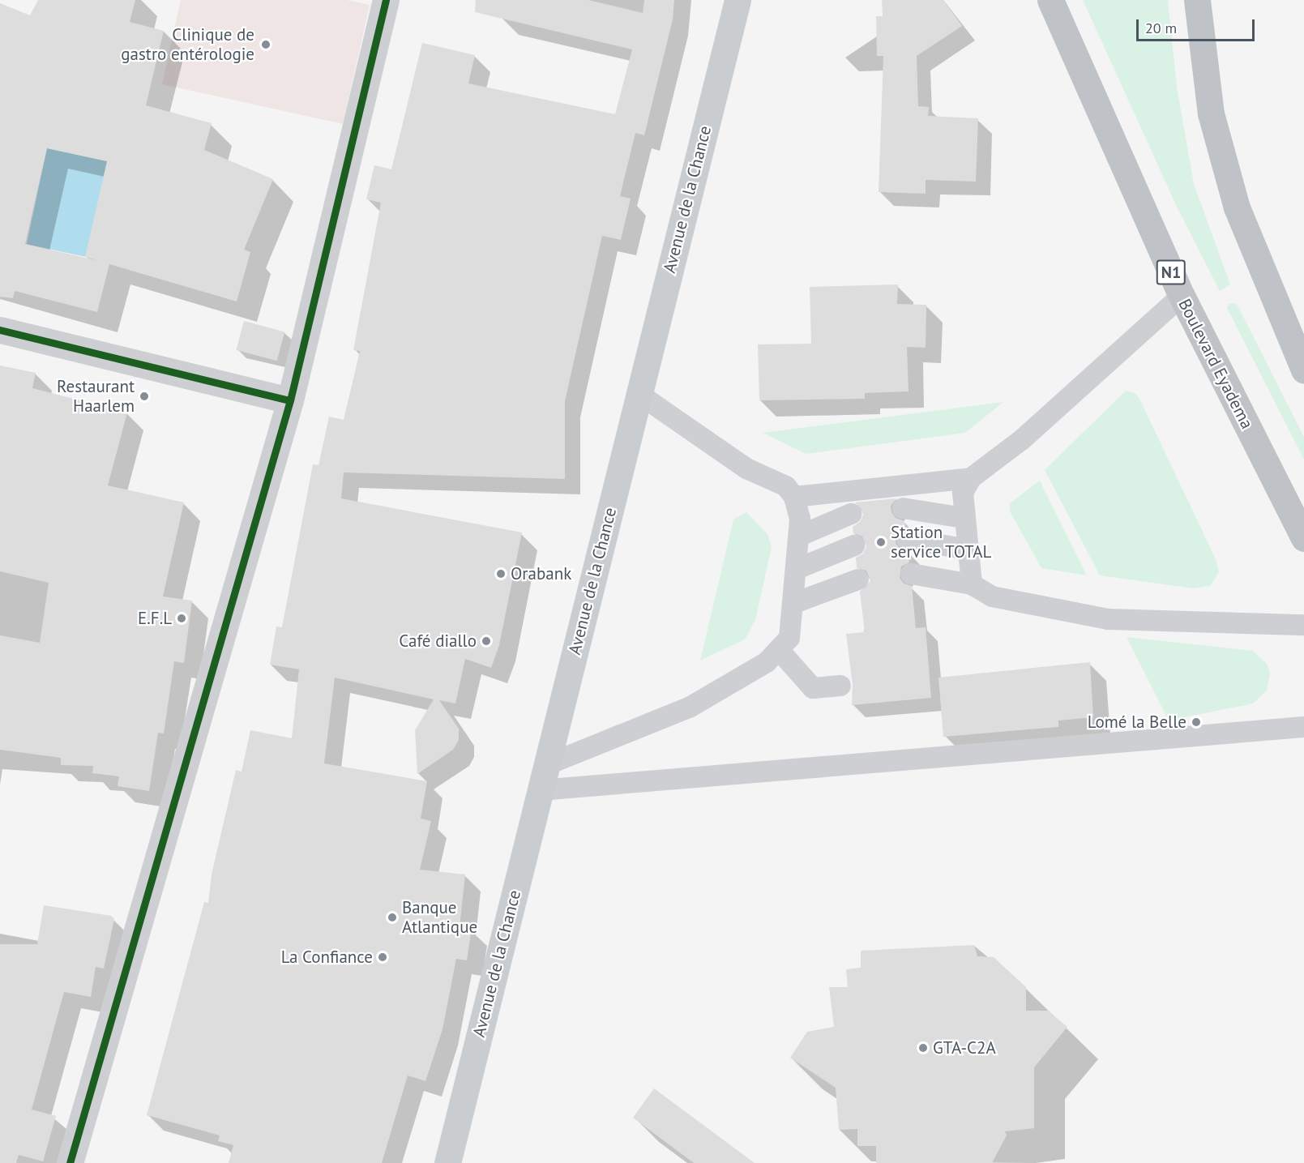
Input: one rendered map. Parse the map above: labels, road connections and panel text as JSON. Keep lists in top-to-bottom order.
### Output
{
  "streets": {
    "highway": ["N1", "Boulevard Eyadema"],
    "main road": ["Avenue de la Chance"]
  },
  "places": [
    "Clinique de gastro entérologie",
    "Restaurant Haarlem",
    "Station service TOTAL",
    "Orabank",
    "E.F.L",
    "Café diallo",
    "Lomé la Belle",
    "Banque Atlantique",
    "La Confiance",
    "GTA-C2A"
  ],
  "scale_bar": "20 m"
}
